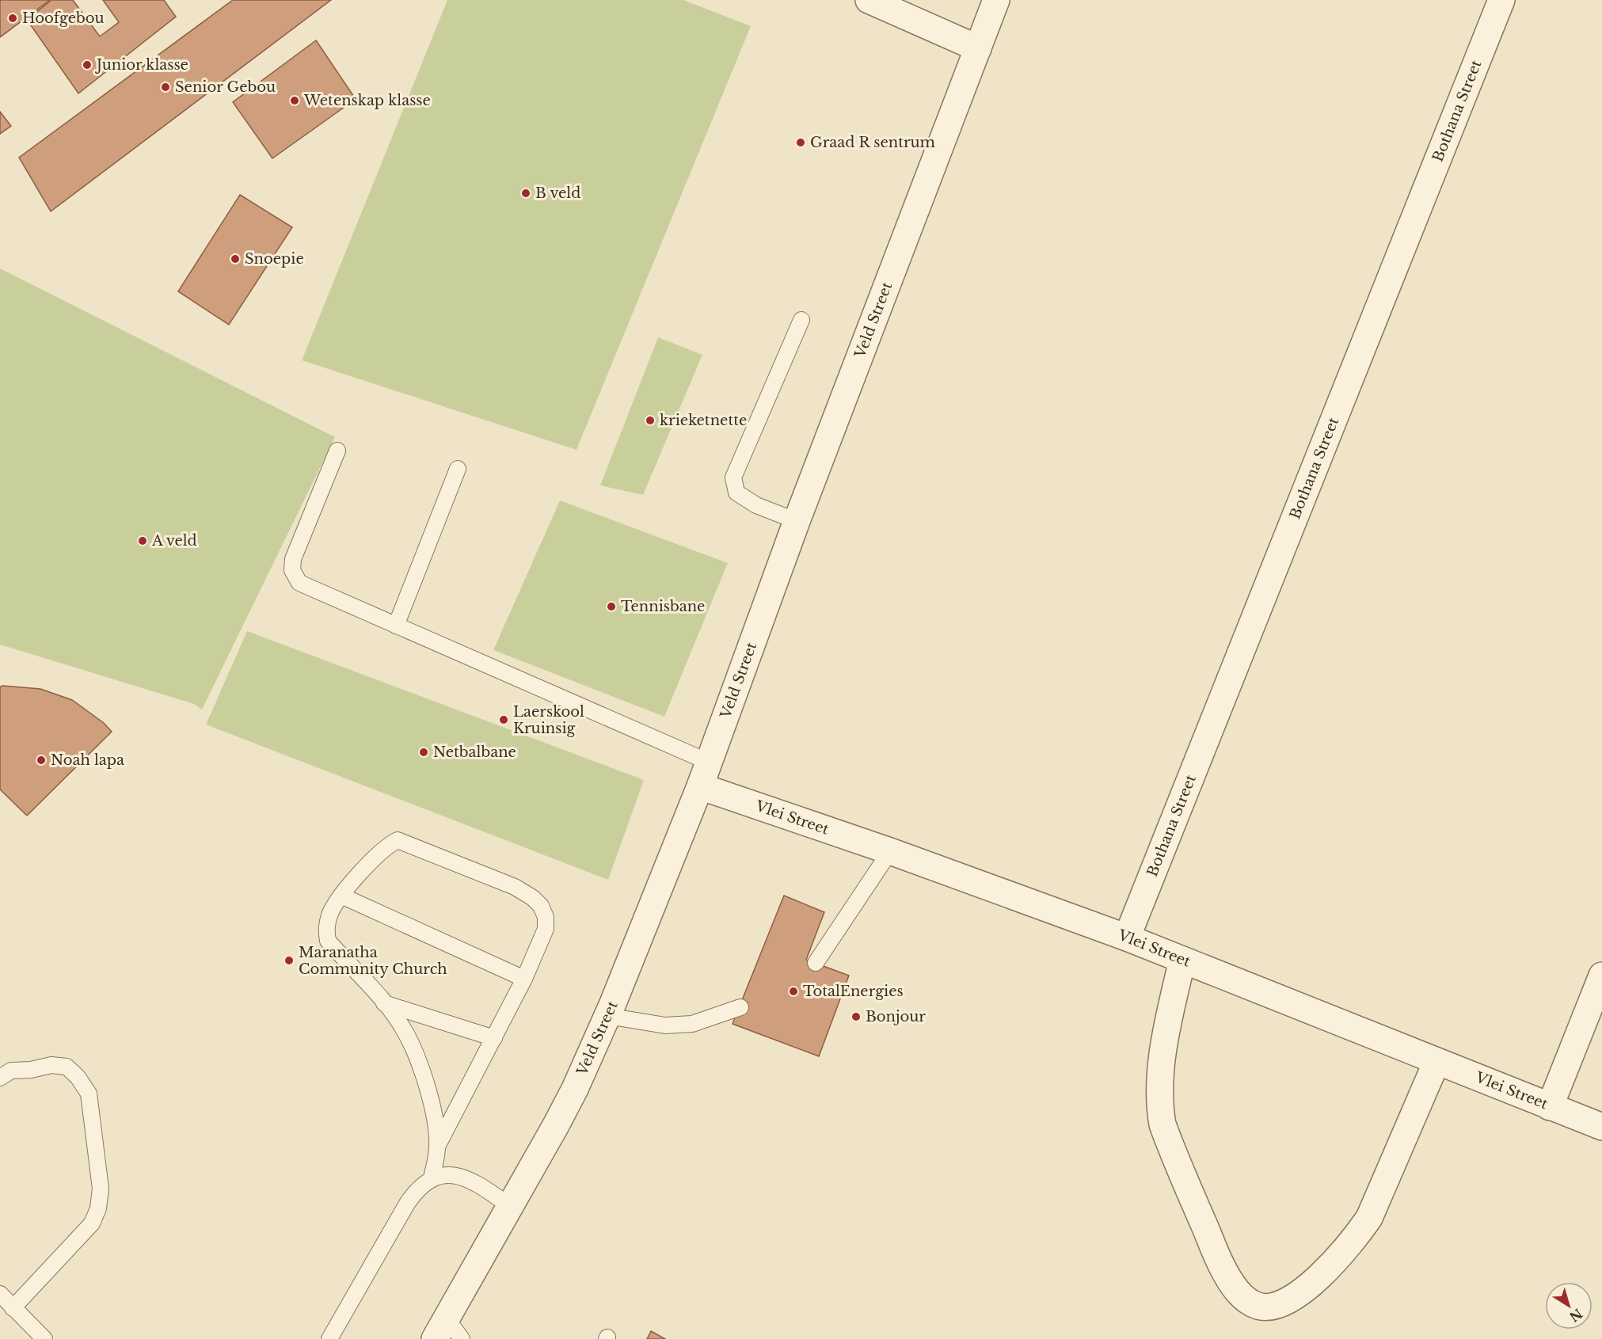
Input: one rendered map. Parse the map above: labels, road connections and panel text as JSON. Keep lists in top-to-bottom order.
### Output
{
  "streets": {
    "street": ["Bothana Street", "Veld Street", "Vlei Street"]
  },
  "crossings": [
    ["Bothana Street", "Vlei Street"],
    ["Veld Street", "Vlei Street"]
  ],
  "places": [
    "Hoofgebou",
    "Junior klasse",
    "Senior Gebou",
    "Wetenskap klasse",
    "Graad R sentrum",
    "B veld",
    "Snoepie",
    "krieketnette",
    "A veld",
    "Tennisbane",
    "Laerskool Kruinsig",
    "Netbalbane",
    "Noah lapa",
    "Maranatha Community Church",
    "TotalEnergies",
    "Bonjour"
  ],
  "north": "bottom right"
}
